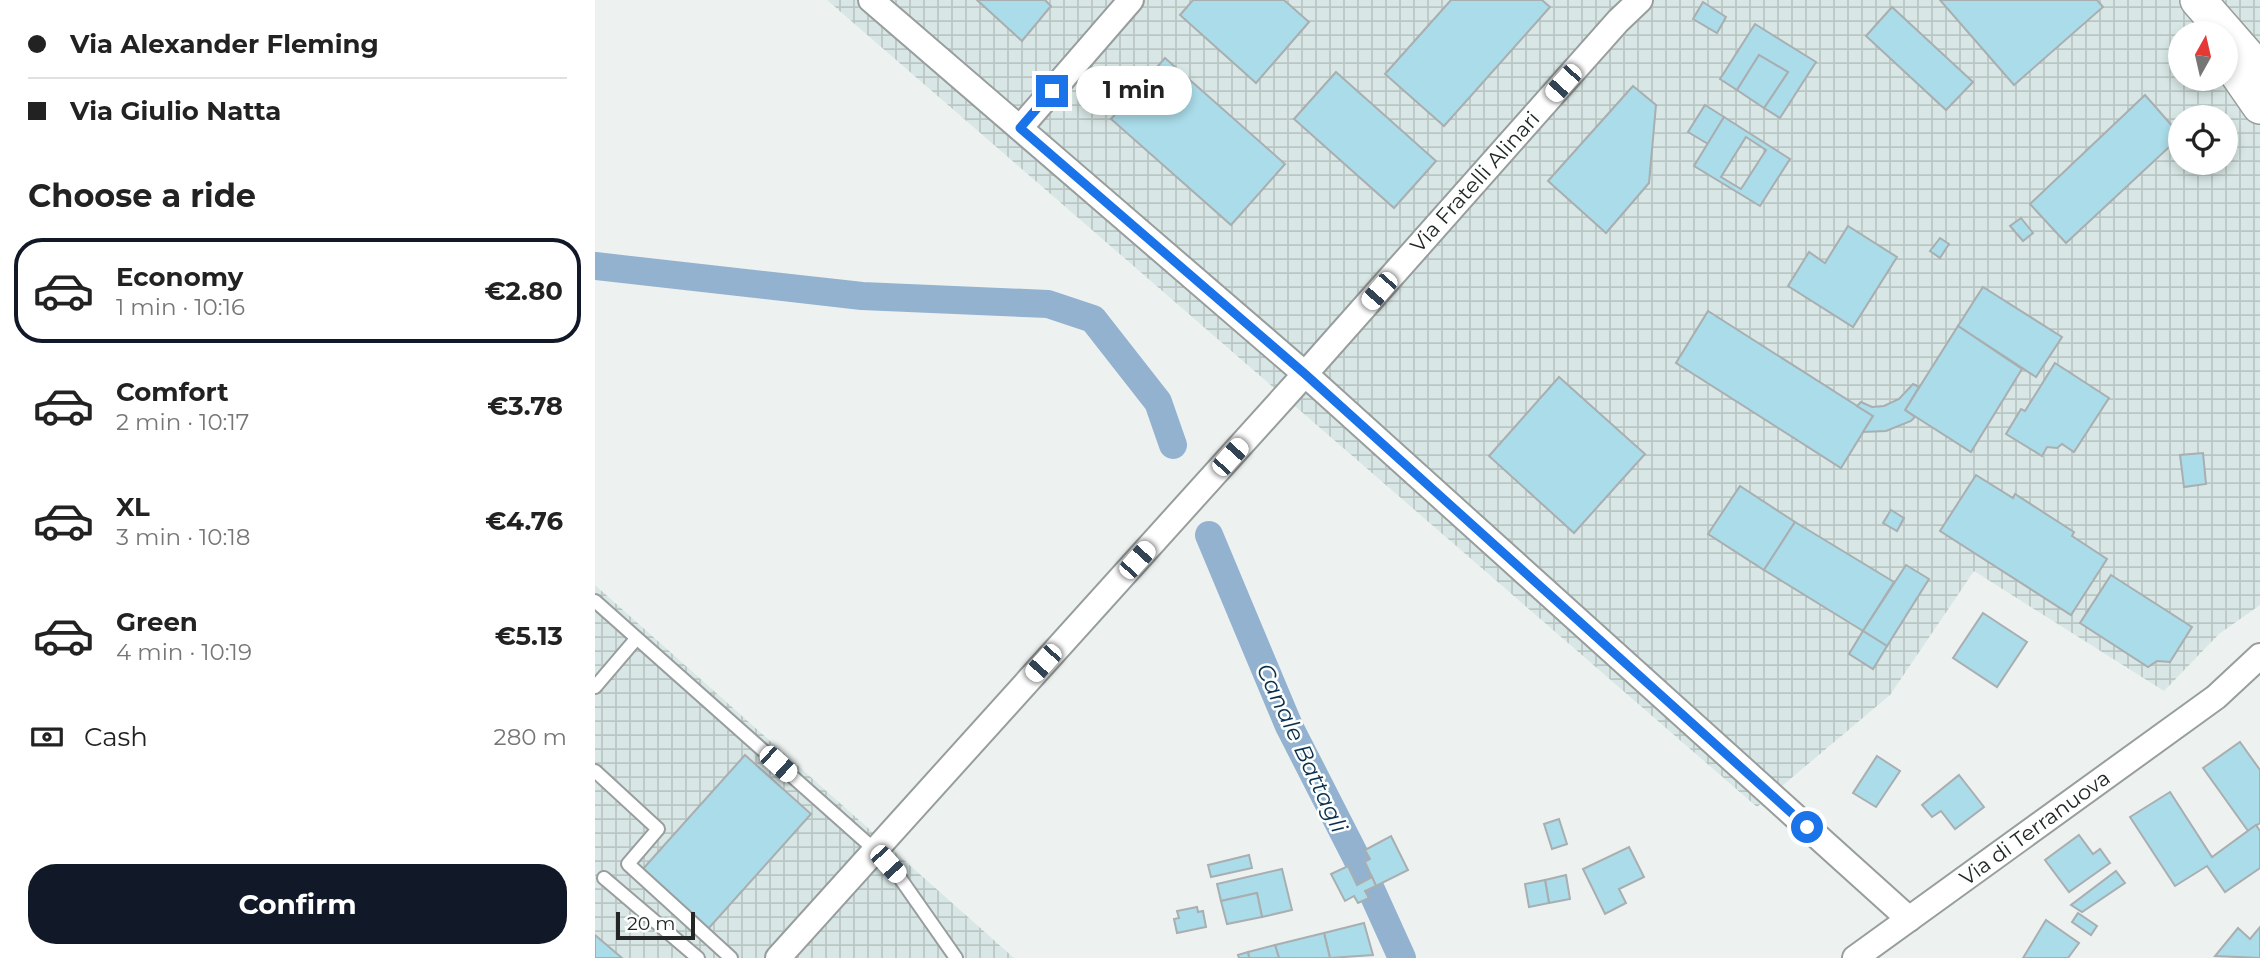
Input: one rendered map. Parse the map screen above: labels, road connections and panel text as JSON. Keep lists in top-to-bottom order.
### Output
{
  "streets": {
    "street": ["Via Fratelli Alinari", "Via di Terranuova"]
  },
  "water": ["Canale Battagli"],
  "scale_bar": "20 m",
  "north": "top",
  "page": {
    "banner": ["Via Alexander Fleming", "Via Giulio Natta"],
    "bubble": "1 min",
    "heading": "Choose a ride",
    "list": [
      {
        "name": "Economy",
        "note": "1 min · 10:16",
        "value": "€2.80"
      },
      {
        "name": "Comfort",
        "note": "2 min · 10:17",
        "value": "€3.78"
      },
      {
        "name": "XL",
        "note": "3 min · 10:18",
        "value": "€4.76"
      },
      {
        "name": "Green",
        "note": "4 min · 10:19",
        "value": "€5.13"
      }
    ],
    "pay": ["Cash", "280 m"],
    "buttons": "Confirm",
    "scale": "20 m"
  }
}
